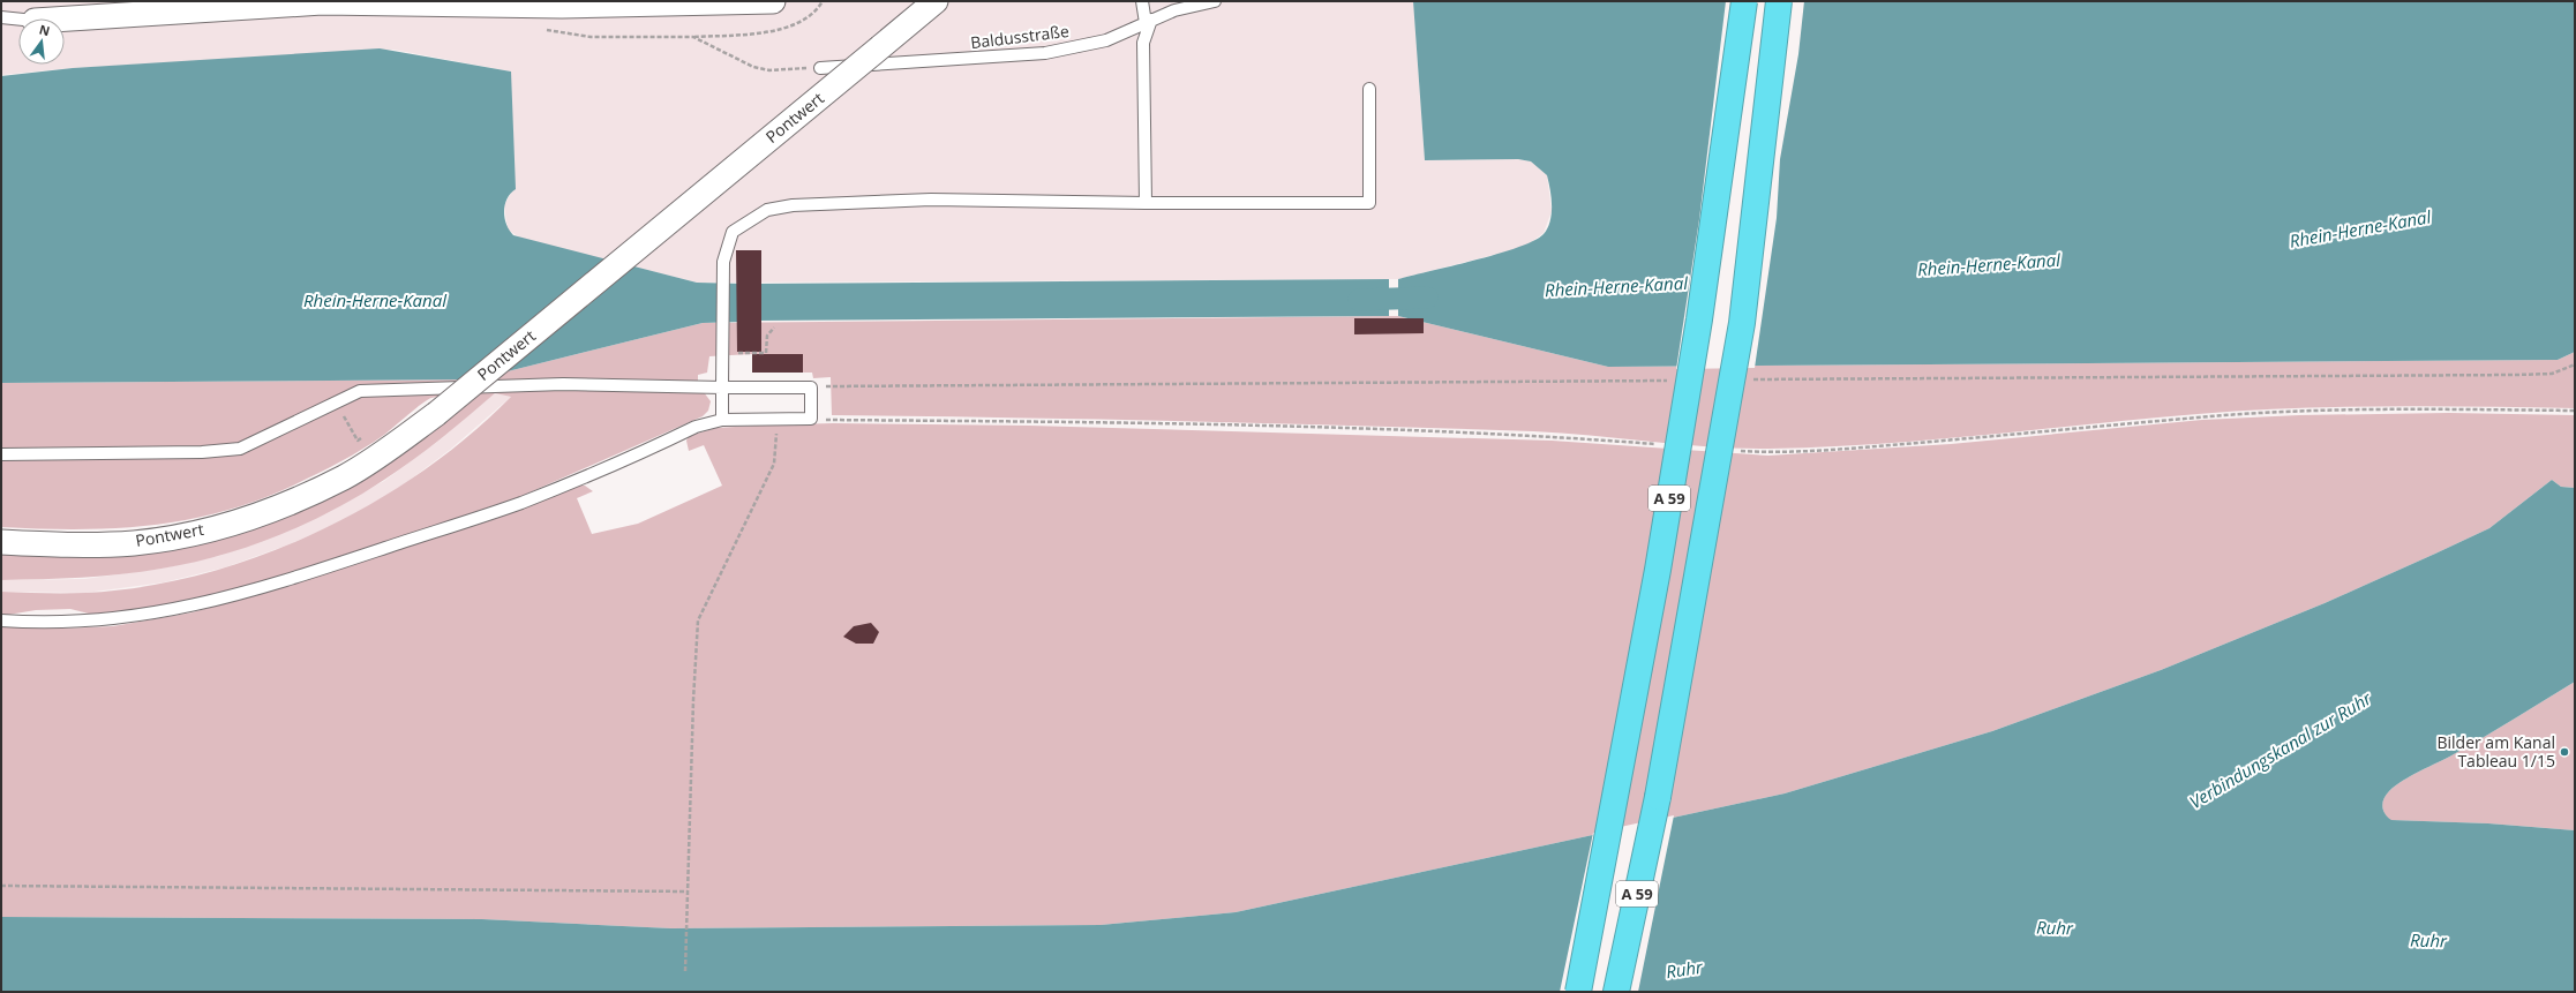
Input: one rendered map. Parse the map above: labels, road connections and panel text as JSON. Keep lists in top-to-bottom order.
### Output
{
  "streets": {
    "highway": ["A 59"],
    "street": ["Pontwert"],
    "lane": ["Baldusstraße"]
  },
  "water": ["Rhein-Herne-Kanal", "Verbindungskanal zur Ruhr", "Ruhr"],
  "places": ["Bilder am Kanal Tableau 1/15"],
  "north": "top"
}
